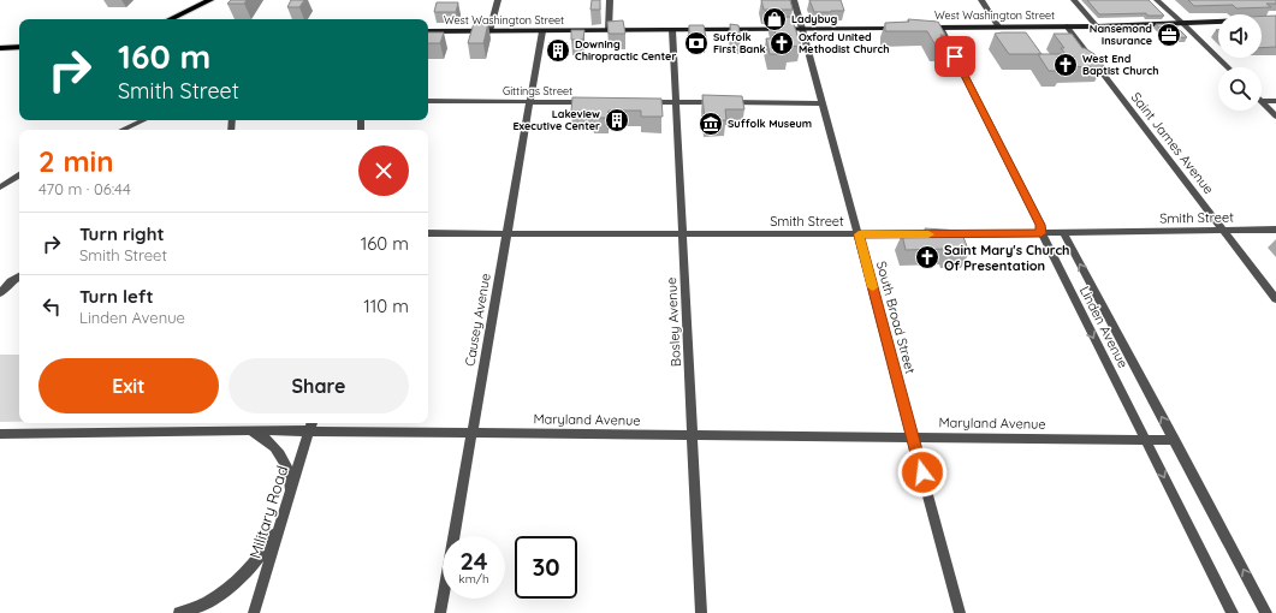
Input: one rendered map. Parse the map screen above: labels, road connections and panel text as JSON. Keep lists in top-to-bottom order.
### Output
{
  "streets": {
    "main road": ["West Washington Street"],
    "street": [
      "Gittings Street",
      "Saint James Avenue",
      "Smith Street",
      "South Broad Street",
      "Causey Avenue",
      "Bosley Avenue",
      "Linden Avenue",
      "Maryland Avenue",
      "Military Road"
    ]
  },
  "crossings": [
    ["West Washington Street", "Saint James Avenue"],
    ["West Washington Street", "South Broad Street"],
    ["West Washington Street", "Causey Avenue"],
    ["West Washington Street", "Bosley Avenue"],
    ["West Washington Street", "Linden Avenue"],
    ["Gittings Street", "Causey Avenue"],
    ["Saint James Avenue", "Smith Street"],
    ["Smith Street", "South Broad Street"],
    ["Smith Street", "Causey Avenue"],
    ["Smith Street", "Bosley Avenue"],
    ["Smith Street", "Linden Avenue"],
    ["South Broad Street", "Maryland Avenue"],
    ["Causey Avenue", "Maryland Avenue"],
    ["Bosley Avenue", "Maryland Avenue"],
    ["Linden Avenue", "Maryland Avenue"],
    ["Maryland Avenue", "Military Road"]
  ],
  "places": {
    "shop": ["Ladybug"],
    "office": ["Nansemond Insurance"],
    "bank": ["Suffolk First Bank"],
    "church": ["Oxford United Methodist Church", "West End Baptist Church", "Saint Mary's Church Of Presentation"],
    "building": ["Downing Chiropractic Center", "Lakeview Executive Center"],
    "museum": ["Suffolk Museum"]
  },
  "page": {
    "turn": ["160 m", "Smith Street"],
    "heading": ["2 min", "470 m · 06:44"],
    "list": [
      {
        "name": "Turn right",
        "note": "Smith Street",
        "value": "160 m"
      },
      {
        "name": "Turn left",
        "note": "Linden Avenue",
        "value": "110 m"
      }
    ],
    "buttons": ["Exit", "Share"],
    "speed": "24 km/h",
    "limit": "30"
  }
}
